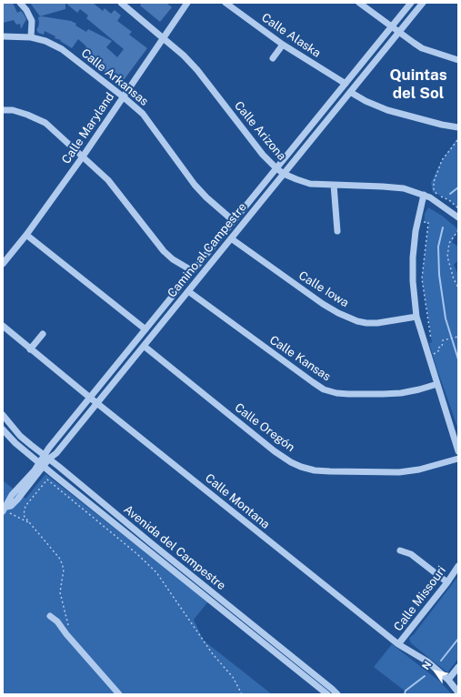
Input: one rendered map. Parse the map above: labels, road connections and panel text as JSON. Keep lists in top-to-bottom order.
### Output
{
  "streets": {
    "street": [
      "Calle Alaska",
      "Calle Arkansas",
      "Calle Maryland",
      "Calle Arizona",
      "Camino al Campestre",
      "Calle Iowa",
      "Calle Kansas",
      "Calle Oregón",
      "Calle Montana",
      "Avenida del Campestre",
      "Calle Missouri"
    ]
  },
  "crossings": [
    ["Calle Alaska", "Camino al Campestre"],
    ["Calle Arkansas", "Calle Maryland"],
    ["Calle Arkansas", "Camino al Campestre"],
    ["Calle Maryland", "Calle Arizona"],
    ["Calle Arizona", "Camino al Campestre"],
    ["Camino al Campestre", "Calle Iowa"],
    ["Camino al Campestre", "Calle Kansas"],
    ["Camino al Campestre", "Calle Oregón"],
    ["Camino al Campestre", "Calle Montana"],
    ["Camino al Campestre", "Avenida del Campestre"],
    ["Calle Montana", "Calle Missouri"]
  ],
  "districts": ["Quintas del Sol"],
  "north": "top left"
}
